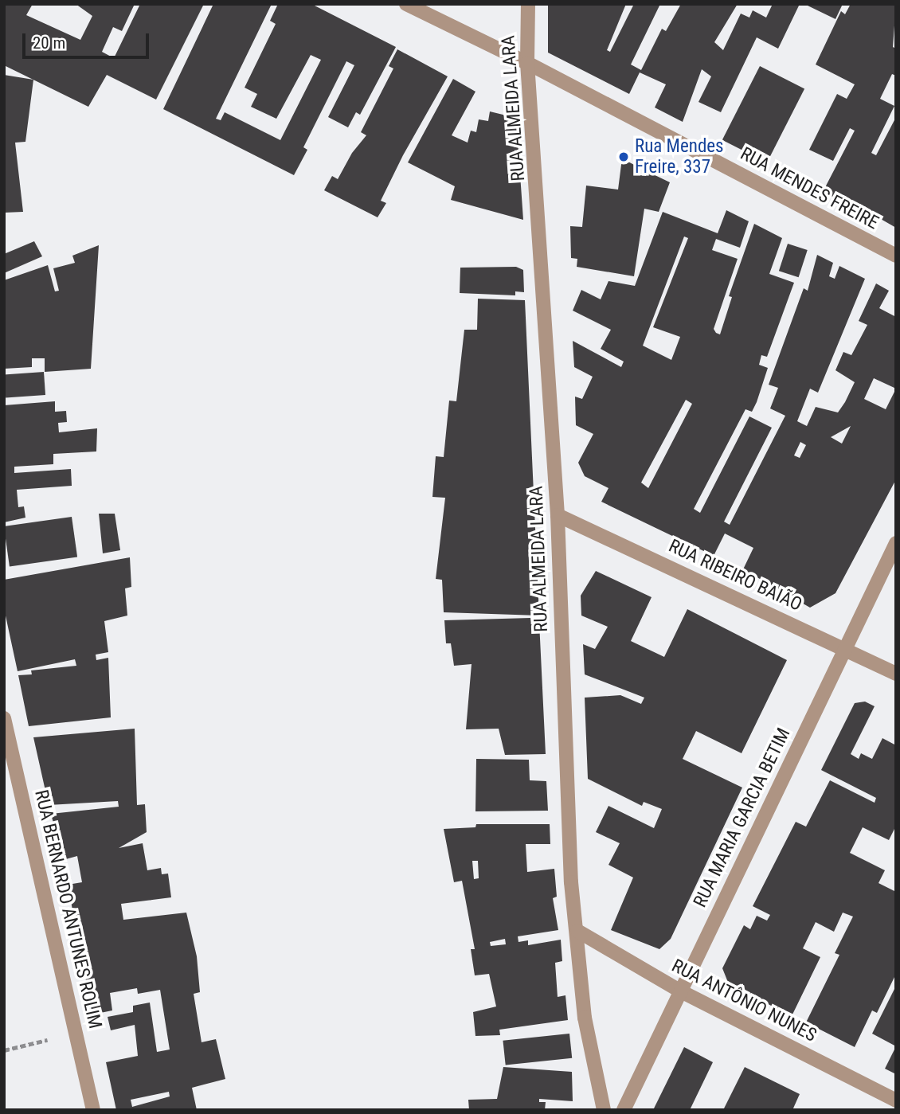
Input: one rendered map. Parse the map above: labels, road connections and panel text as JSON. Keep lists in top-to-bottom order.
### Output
{
  "streets": {
    "street": [
      "RUA ALMEIDA LARA",
      "RUA MENDES FREIRE",
      "RUA RIBEIRO BAIÃO",
      "RUA MARIA GARCIA BETIM",
      "RUA BERNARDO ANTUNES ROLIM",
      "RUA ANTÔNIO NUNES"
    ]
  },
  "crossings": [
    ["RUA ALMEIDA LARA", "RUA MENDES FREIRE"],
    ["RUA ALMEIDA LARA", "RUA RIBEIRO BAIÃO"],
    ["RUA ALMEIDA LARA", "RUA ANTÔNIO NUNES"],
    ["RUA RIBEIRO BAIÃO", "RUA MARIA GARCIA BETIM"],
    ["RUA MARIA GARCIA BETIM", "RUA ANTÔNIO NUNES"]
  ],
  "places": ["Rua Mendes Freire, 337"],
  "scale_bar": "20 m"
}
